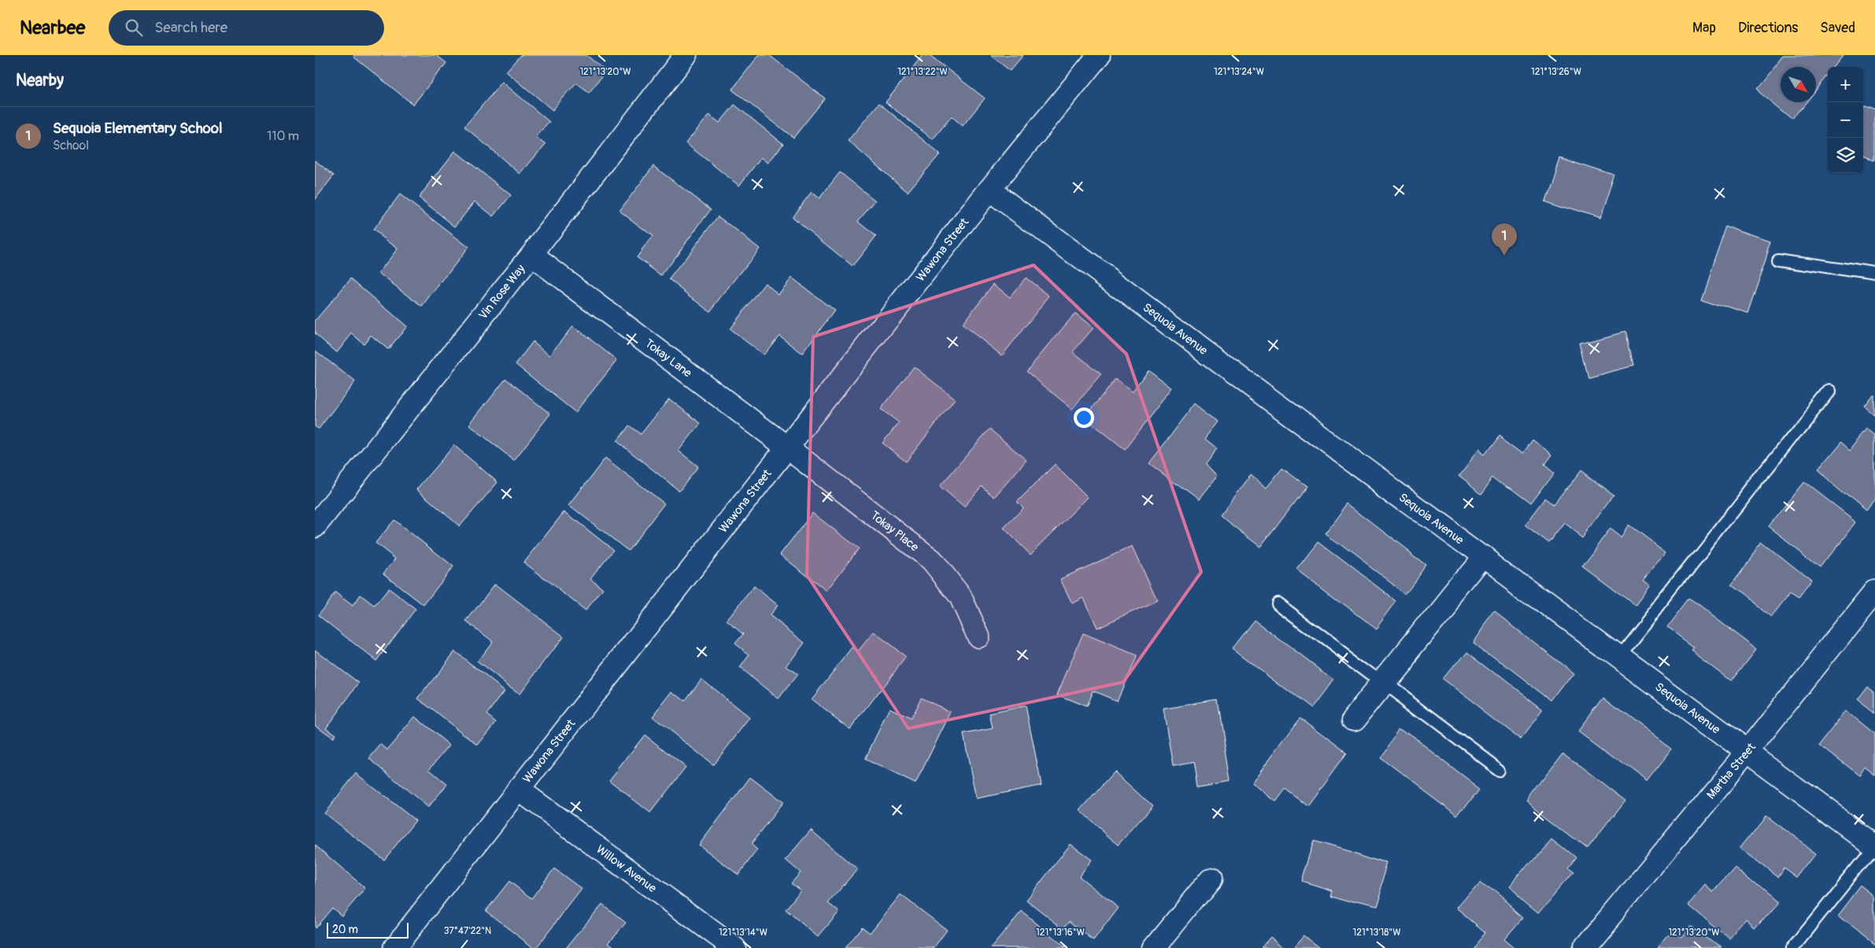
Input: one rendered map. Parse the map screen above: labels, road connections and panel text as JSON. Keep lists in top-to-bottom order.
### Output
{
  "streets": {
    "street": [
      "Wawona Street",
      "Vin Rose Way",
      "Sequoia Avenue",
      "Tokay Lane",
      "Tokay Place",
      "Martha Street",
      "Willow Avenue"
    ]
  },
  "crossings": [
    ["Wawona Street", "Sequoia Avenue"],
    ["Wawona Street", "Tokay Lane"],
    ["Wawona Street", "Tokay Place"],
    ["Wawona Street", "Willow Avenue"],
    ["Vin Rose Way", "Tokay Lane"],
    ["Sequoia Avenue", "Martha Street"],
    ["Tokay Lane", "Tokay Place"]
  ],
  "scale_bar": "20 m",
  "north": "bottom right",
  "page": {
    "header": "Nearbee",
    "search": "Search here",
    "nav": ["Map", "Directions", "Saved"],
    "heading": "Nearby",
    "map_buttons": ["+", "−"],
    "list": [
      {
        "mark": "1",
        "name": "Sequoia Elementary School",
        "note": "School",
        "value": "110 m"
      }
    ],
    "pins": "1",
    "scale": "20 m"
  },
  "coordinates": [
    "121°13'20\"W",
    "121°13'22\"W",
    "121°13'24\"W",
    "121°13'26\"W",
    "37°47'22\"N",
    "121°13'14\"W",
    "121°13'16\"W",
    "121°13'18\"W"
  ]
}
